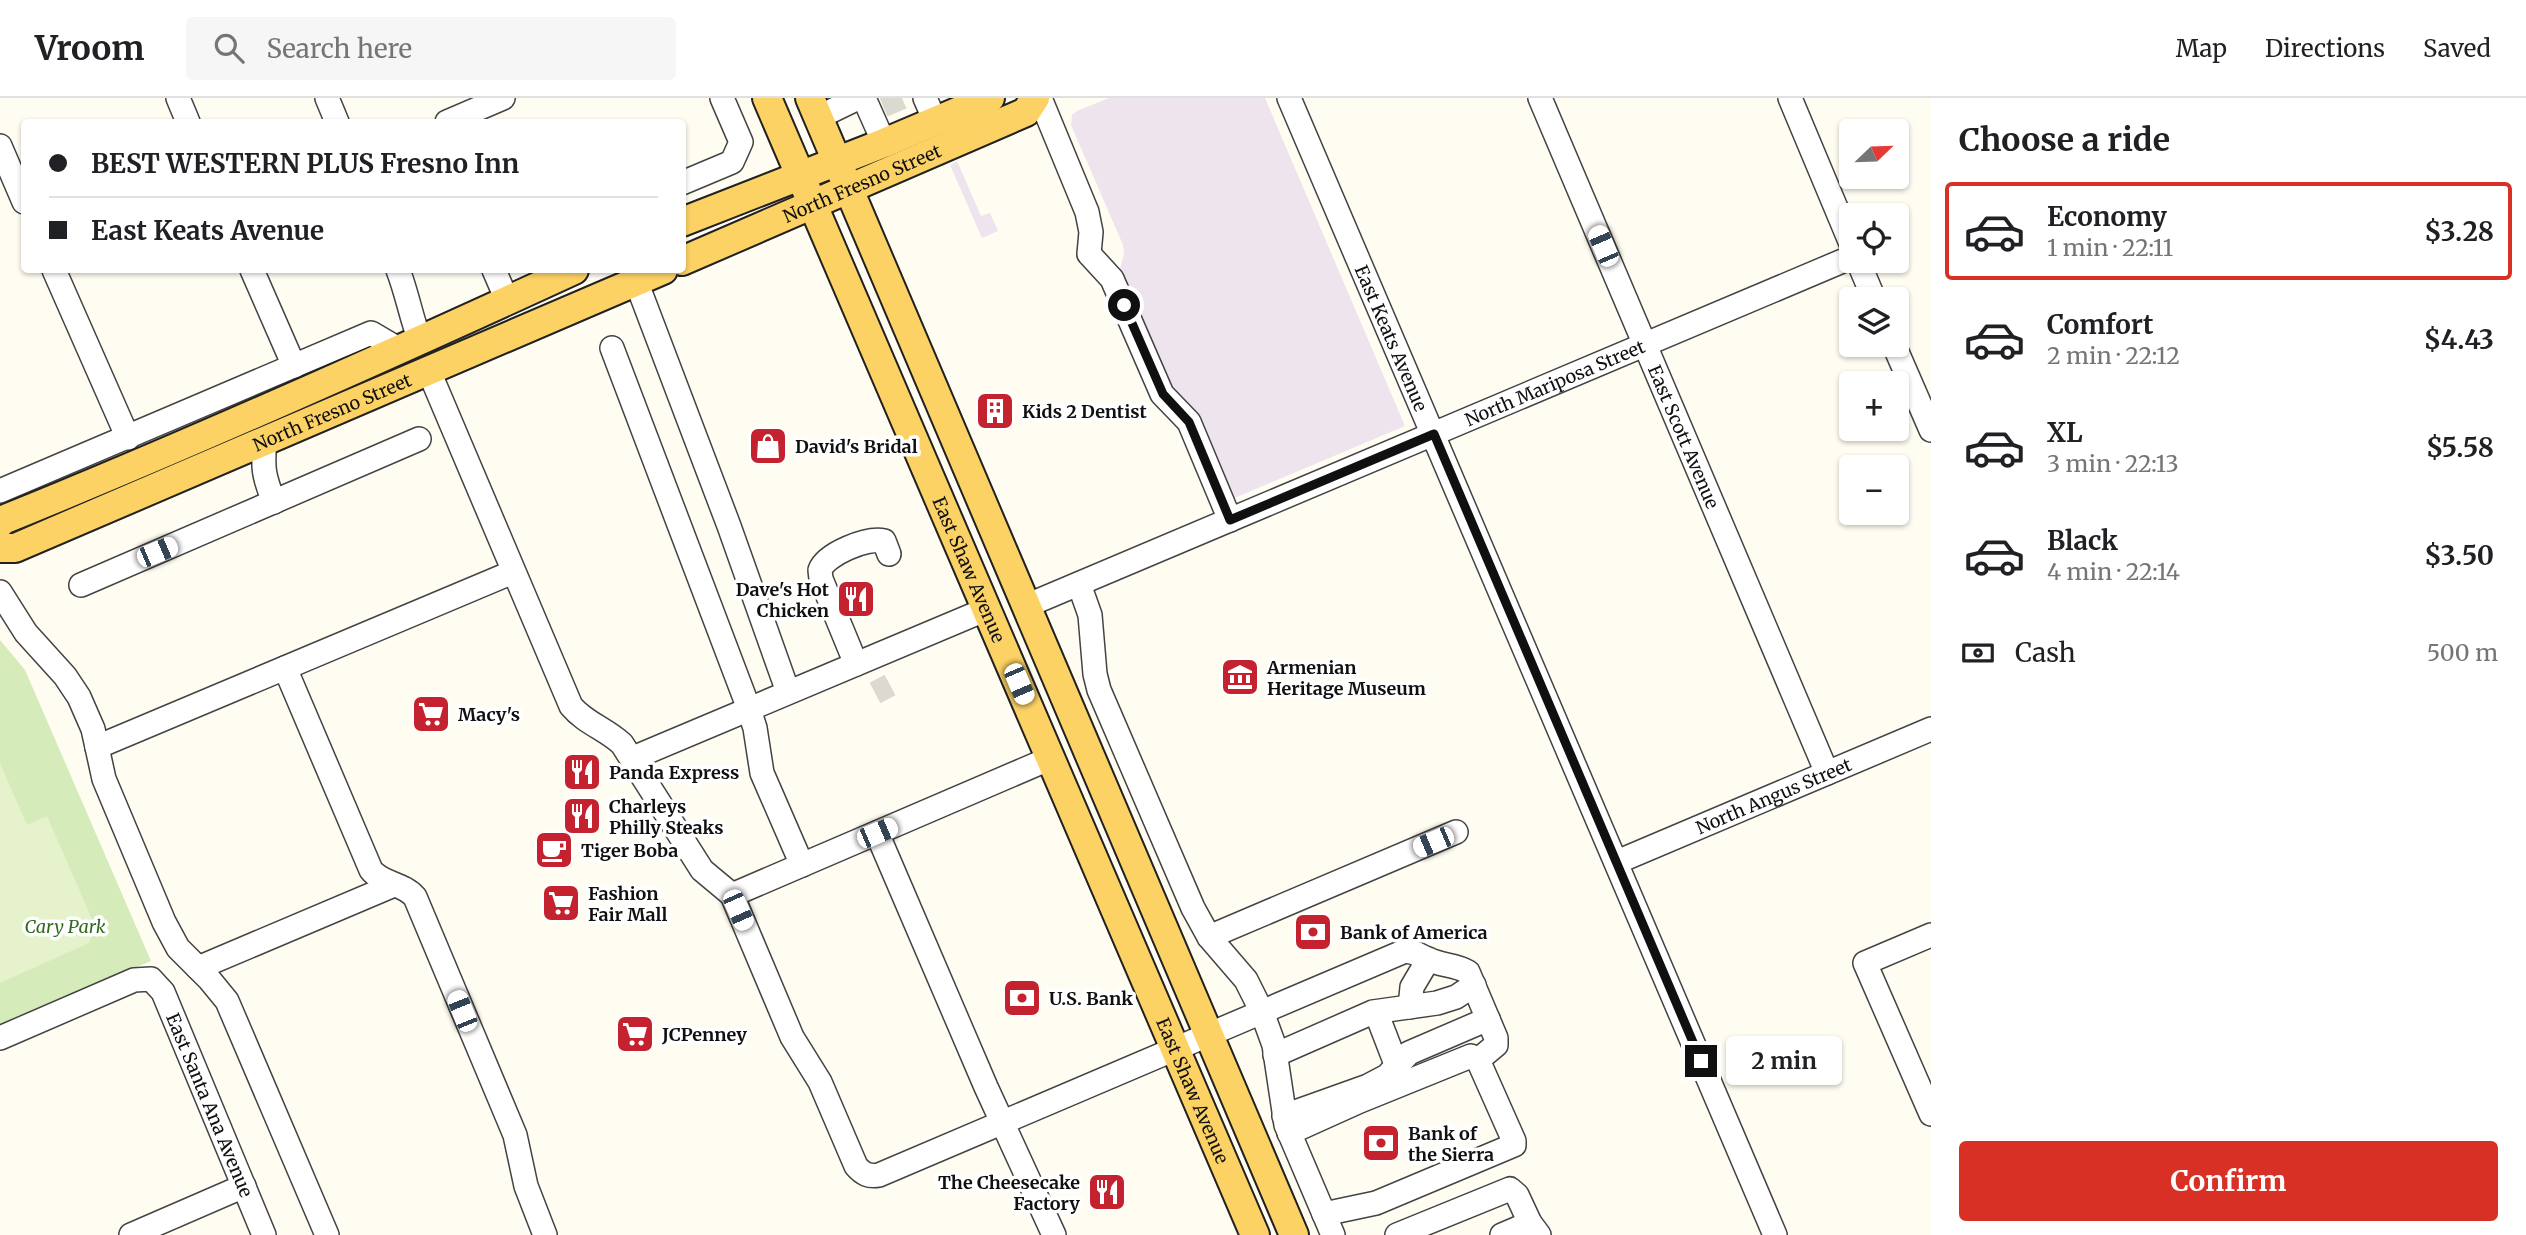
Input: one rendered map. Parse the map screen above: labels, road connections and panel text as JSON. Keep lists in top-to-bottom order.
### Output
{
  "streets": {
    "main road": ["North Fresno Street", "East Shaw Avenue"],
    "street": [
      "East Keats Avenue",
      "North Mariposa Street",
      "East Scott Avenue",
      "North Angus Street",
      "East Santa Ana Avenue"
    ]
  },
  "crossings": [
    ["North Fresno Street", "East Shaw Avenue"],
    ["East Keats Avenue", "North Mariposa Street"],
    ["East Keats Avenue", "North Angus Street"],
    ["North Mariposa Street", "East Scott Avenue"],
    ["North Mariposa Street", "East Shaw Avenue"],
    ["East Scott Avenue", "North Angus Street"]
  ],
  "parks": ["Cary Park"],
  "places": {
    "building": ["Kids 2 Dentist"],
    "shop": ["David's Bridal"],
    "restaurant": [
      "Dave's Hot Chicken",
      "Panda Express",
      "Charleys Philly Steaks",
      "The Cheesecake Factory"
    ],
    "museum": ["Armenian Heritage Museum"],
    "supermarket": ["Macy's", "Fashion Fair Mall", "JCPenney"],
    "cafe": ["Tiger Boba"],
    "bank": ["Bank of America", "U.S. Bank", "Bank of the Sierra"]
  },
  "north": "top right",
  "page": {
    "header": "Vroom",
    "search": "Search here",
    "nav": ["Map", "Directions", "Saved"],
    "heading": "Choose a ride",
    "map_buttons": ["+", "−"],
    "banner": ["BEST WESTERN PLUS Fresno Inn", "East Keats Avenue"],
    "list": [
      {
        "name": "Economy",
        "note": "1 min · 22:11",
        "value": "$3.28"
      },
      {
        "name": "Comfort",
        "note": "2 min · 22:12",
        "value": "$4.43"
      },
      {
        "name": "XL",
        "note": "3 min · 22:13",
        "value": "$5.58"
      },
      {
        "name": "Black",
        "note": "4 min · 22:14",
        "value": "$3.50"
      }
    ],
    "pay": ["Cash", "500 m"],
    "bubble": "2 min",
    "buttons": "Confirm"
  }
}
